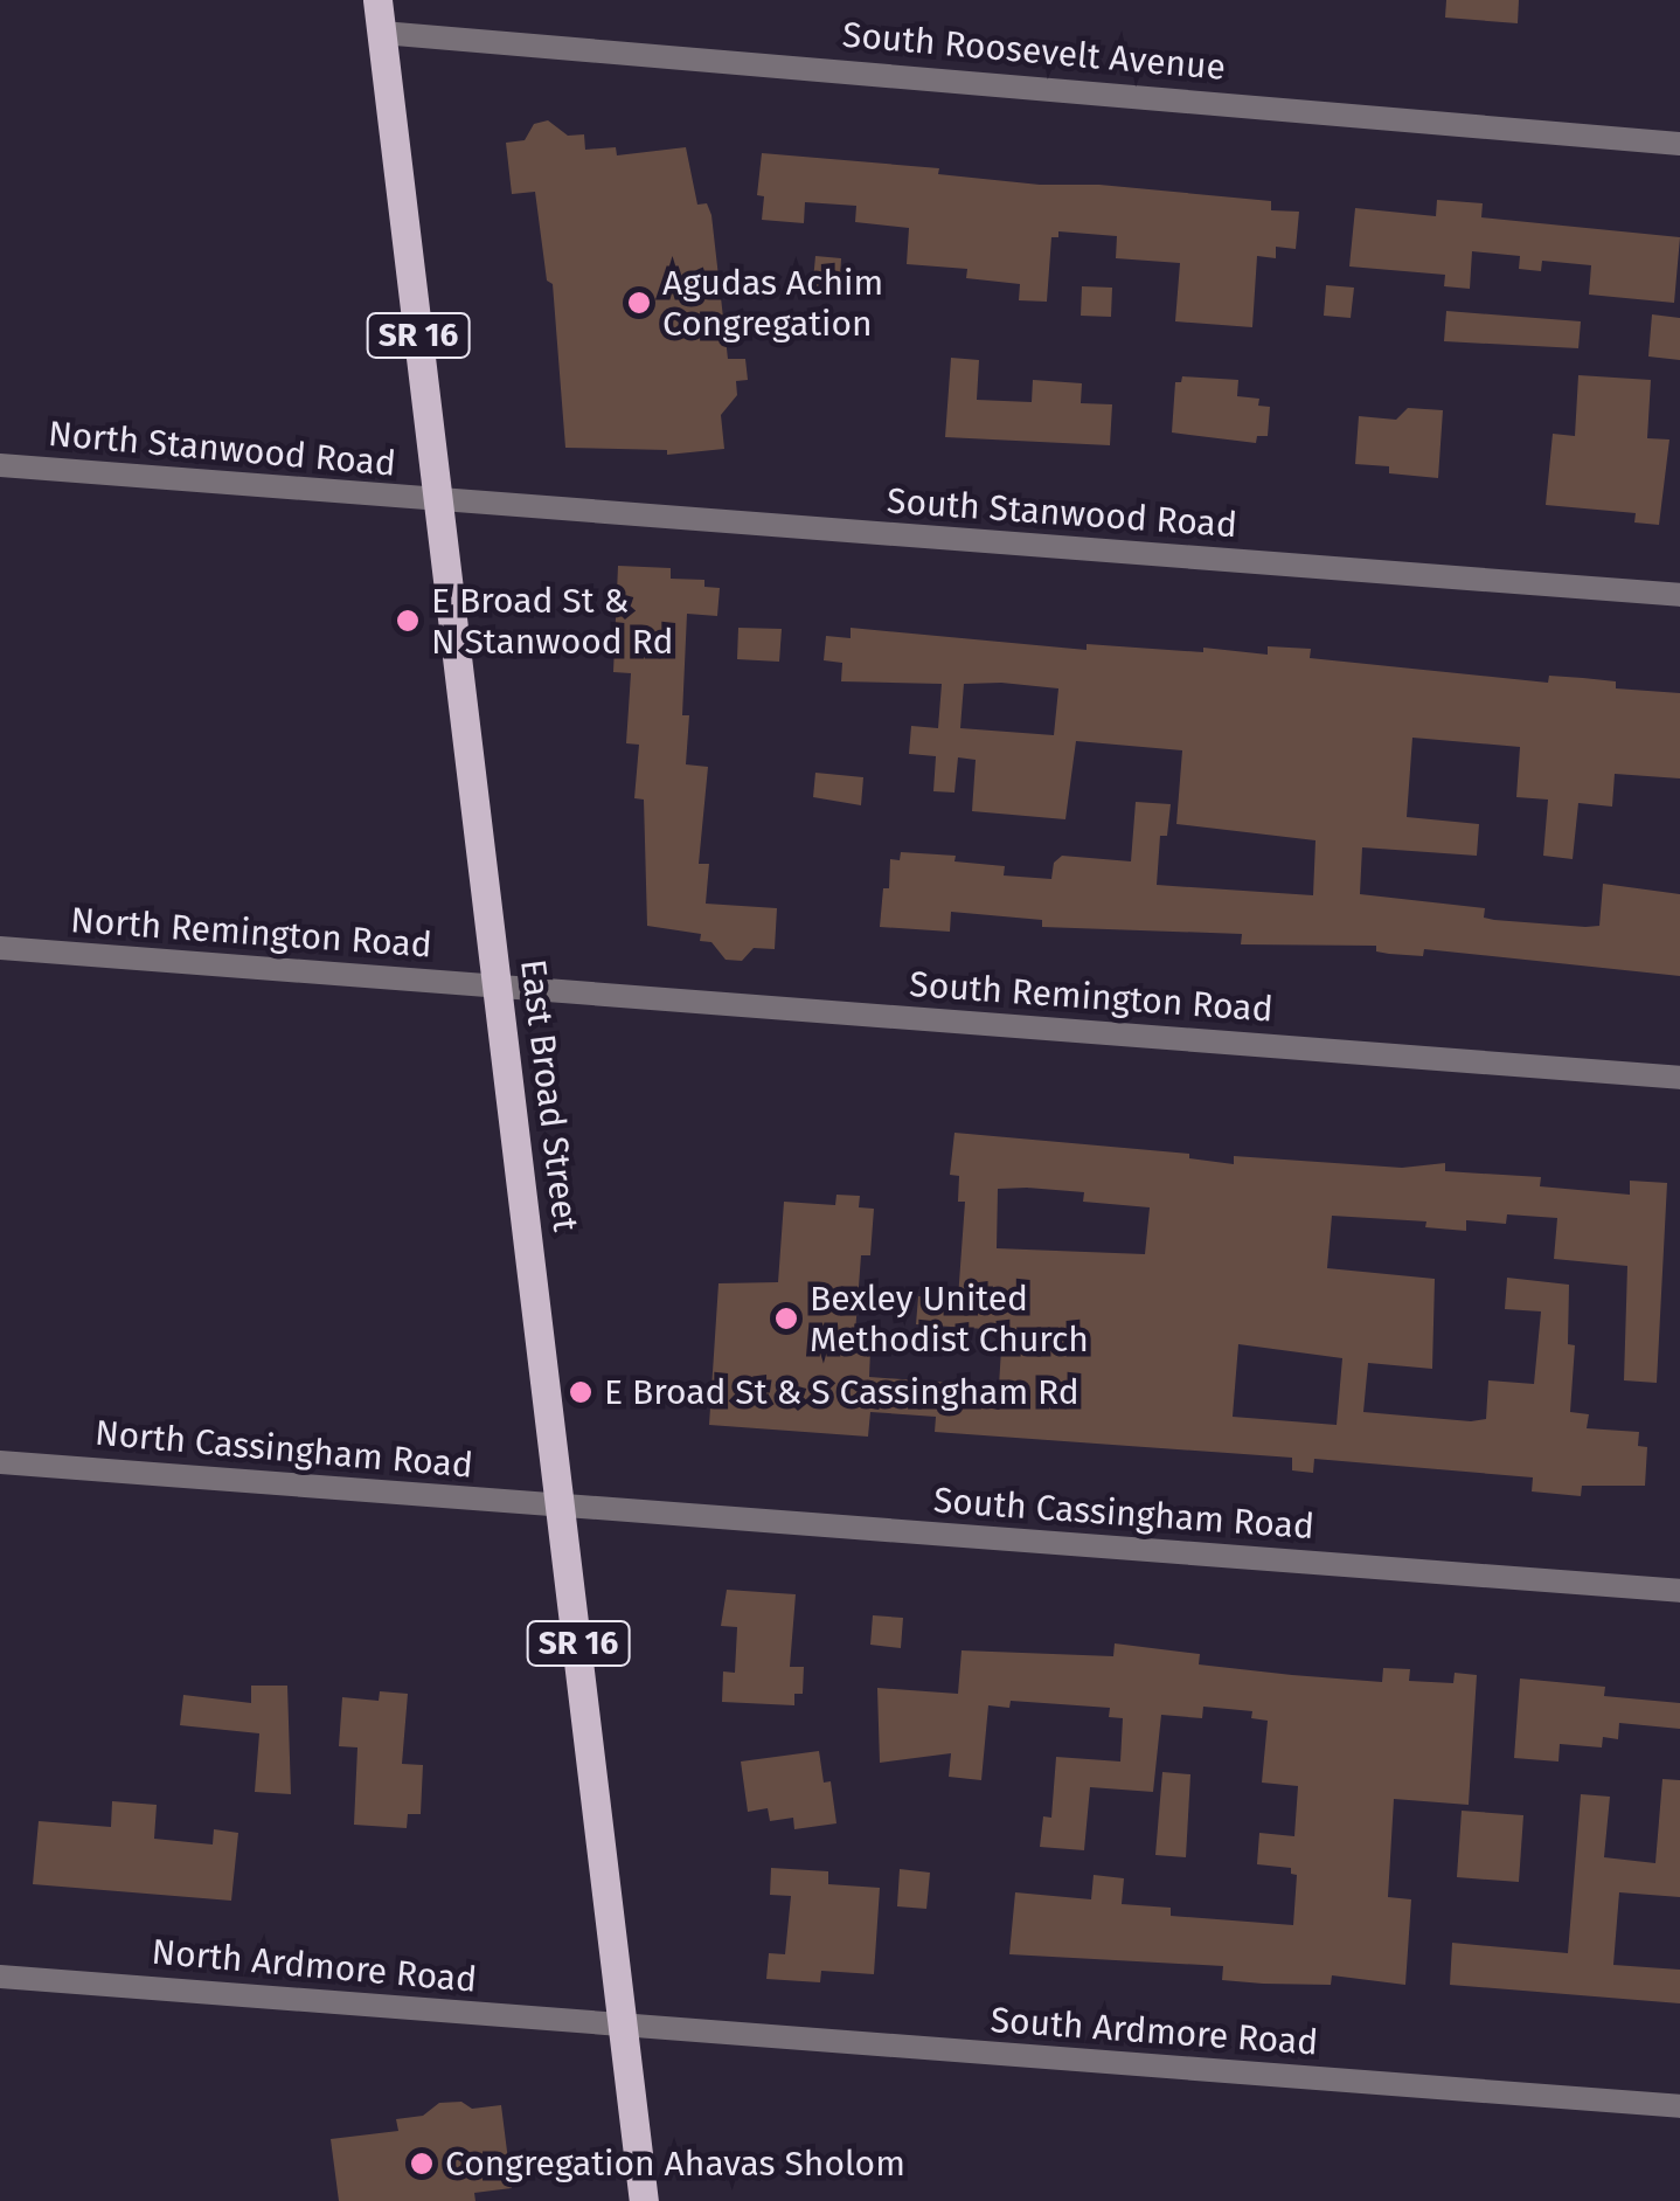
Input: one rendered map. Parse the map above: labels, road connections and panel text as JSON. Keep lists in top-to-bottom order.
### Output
{
  "streets": {
    "main road": ["SR 16", "East Broad Street"],
    "street": [
      "South Roosevelt Avenue",
      "North Stanwood Road",
      "South Stanwood Road",
      "North Remington Road",
      "South Remington Road",
      "North Cassingham Road",
      "South Cassingham Road",
      "North Ardmore Road",
      "South Ardmore Road"
    ]
  },
  "crossings": [
    ["South Roosevelt Avenue", "East Broad Street"],
    ["North Stanwood Road", "South Stanwood Road"],
    ["North Stanwood Road", "East Broad Street"],
    ["South Stanwood Road", "East Broad Street"],
    ["North Remington Road", "South Remington Road"],
    ["North Remington Road", "East Broad Street"],
    ["South Remington Road", "East Broad Street"],
    ["East Broad Street", "North Cassingham Road"],
    ["East Broad Street", "South Cassingham Road"],
    ["East Broad Street", "North Ardmore Road"],
    ["East Broad Street", "South Ardmore Road"],
    ["North Cassingham Road", "South Cassingham Road"],
    ["North Ardmore Road", "South Ardmore Road"]
  ],
  "places": [
    "Agudas Achim Congregation",
    "E Broad St & N Stanwood Rd",
    "Bexley United Methodist Church",
    "E Broad St & S Cassingham Rd",
    "Congregation Ahavas Sholom"
  ]
}
